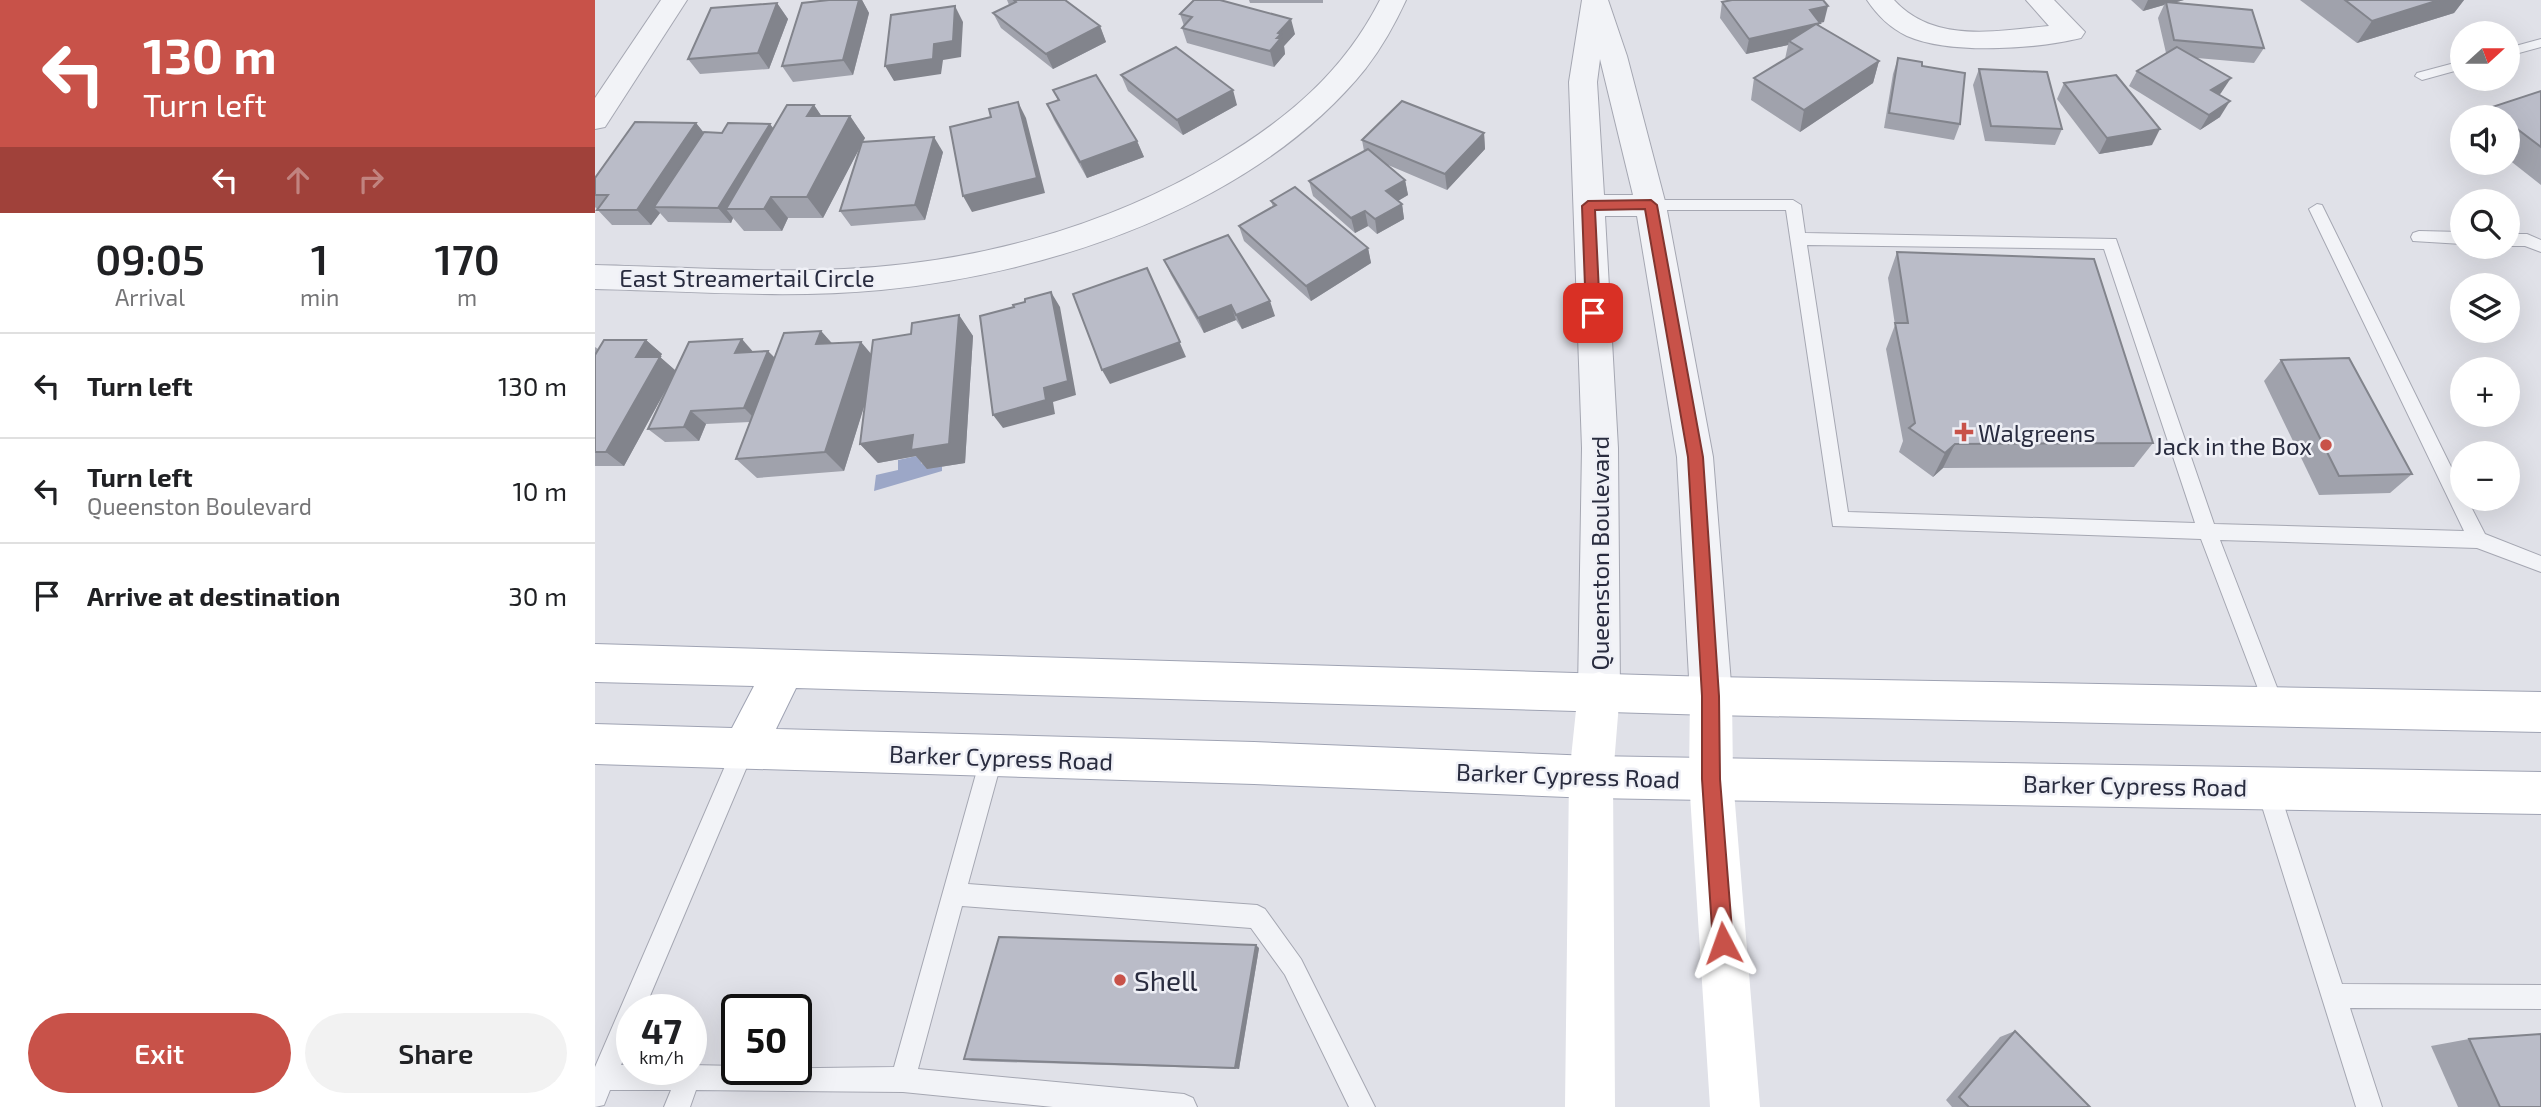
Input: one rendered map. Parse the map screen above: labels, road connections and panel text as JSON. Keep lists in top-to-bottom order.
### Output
{
  "streets": {
    "main road": ["Queenston Boulevard", "Barker Cypress Road"],
    "street": ["East Streamertail Circle"]
  },
  "crossings": [
    ["Queenston Boulevard", "Barker Cypress Road"]
  ],
  "places": {
    "health": ["Walgreens"],
    "other": ["Jack in the Box", "Shell"]
  },
  "north": "right",
  "page": {
    "turn": ["130 m", "Turn left"],
    "map_buttons": ["+", "−"],
    "eta": [
      "09:05",
      "Arrival",
      "1",
      "min",
      "170",
      "m"
    ],
    "list": [
      {
        "name": "Turn left",
        "value": "130 m"
      },
      {
        "name": "Turn left",
        "note": "Queenston Boulevard",
        "value": "10 m"
      },
      {
        "name": "Arrive at destination",
        "value": "30 m"
      }
    ],
    "speed": "47 km/h",
    "limit": "50",
    "buttons": ["Exit", "Share"]
  }
}
